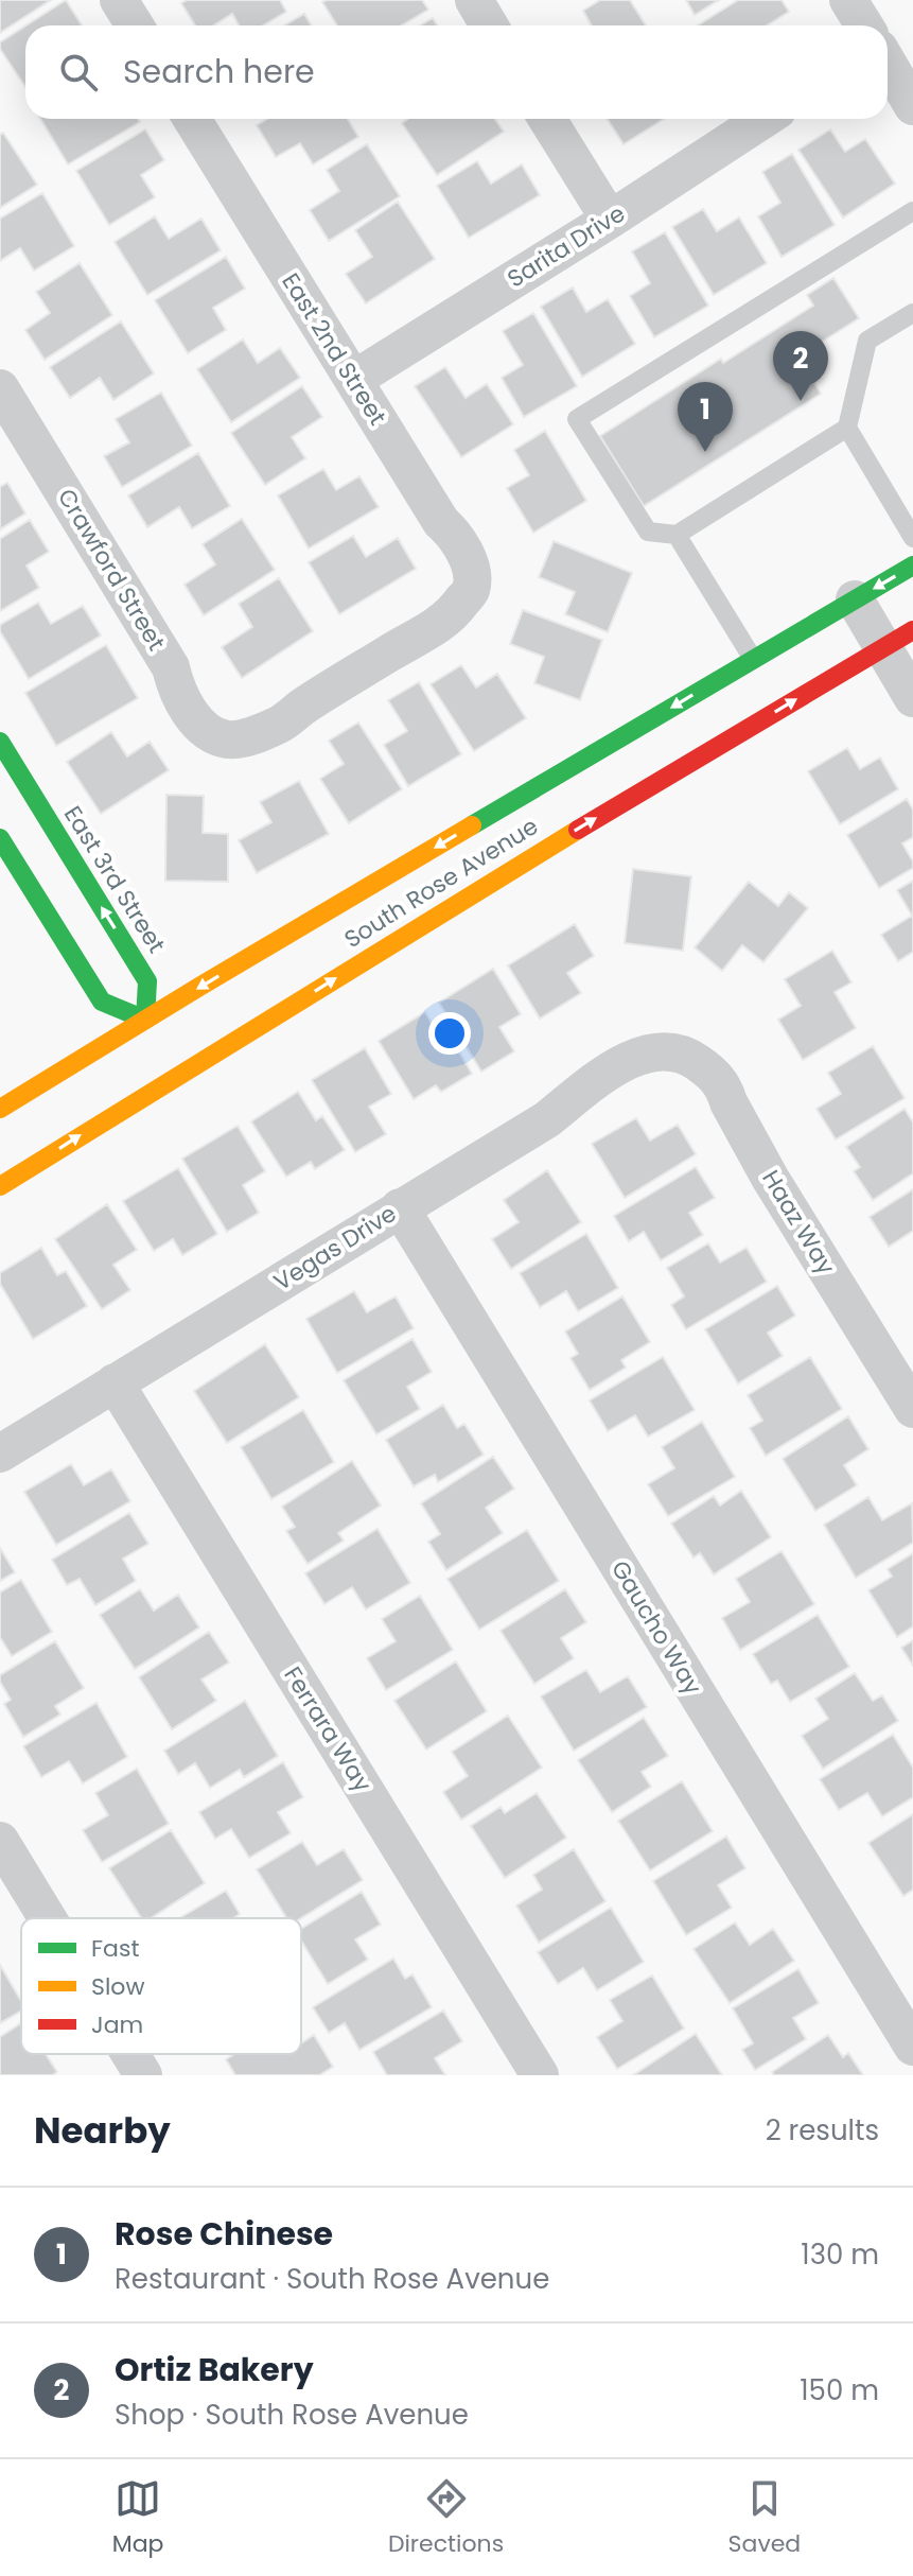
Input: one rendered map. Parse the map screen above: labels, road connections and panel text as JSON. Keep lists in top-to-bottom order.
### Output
{
  "streets": {
    "main road": ["East 3rd Street", "South Rose Avenue"],
    "street": [
      "Sarita Drive",
      "East 2nd Street",
      "Crawford Street",
      "Haaz Way",
      "Vegas Drive",
      "Gaucho Way",
      "Ferrara Way"
    ]
  },
  "crossings": [
    ["Sarita Drive", "East 2nd Street"],
    ["East 2nd Street", "Crawford Street"],
    ["East 3rd Street", "South Rose Avenue"],
    ["Haaz Way", "Vegas Drive"],
    ["Vegas Drive", "Gaucho Way"],
    ["Vegas Drive", "Ferrara Way"]
  ],
  "legend": ["Fast", "Slow", "Jam"],
  "page": {
    "search": "Search here",
    "pins": ["2", "1"],
    "heading": ["Nearby", "2 results"],
    "list": [
      {
        "mark": "1",
        "name": "Rose Chinese",
        "note": "Restaurant · South Rose Avenue",
        "value": "130 m"
      },
      {
        "mark": "2",
        "name": "Ortiz Bakery",
        "note": "Shop · South Rose Avenue",
        "value": "150 m"
      }
    ],
    "nav": ["Map", "Directions", "Saved"]
  }
}
